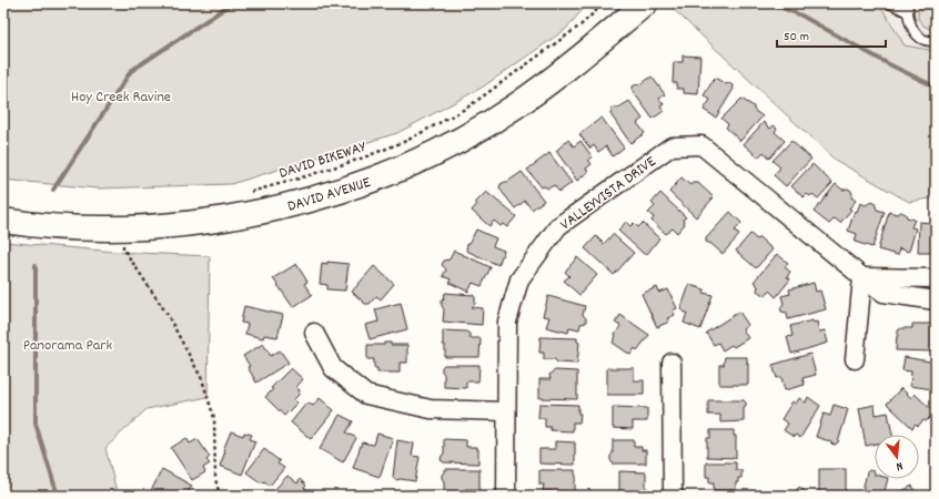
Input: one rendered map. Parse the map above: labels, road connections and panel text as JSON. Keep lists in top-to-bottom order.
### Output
{
  "streets": {
    "main road": ["DAVID AVENUE"],
    "street": ["VALLEYVISTA DRIVE"],
    "path": ["DAVID BIKEWAY"]
  },
  "parks": ["Hoy Creek Ravine", "Panorama Park"],
  "scale_bar": "50 m",
  "north": "bottom"
}
